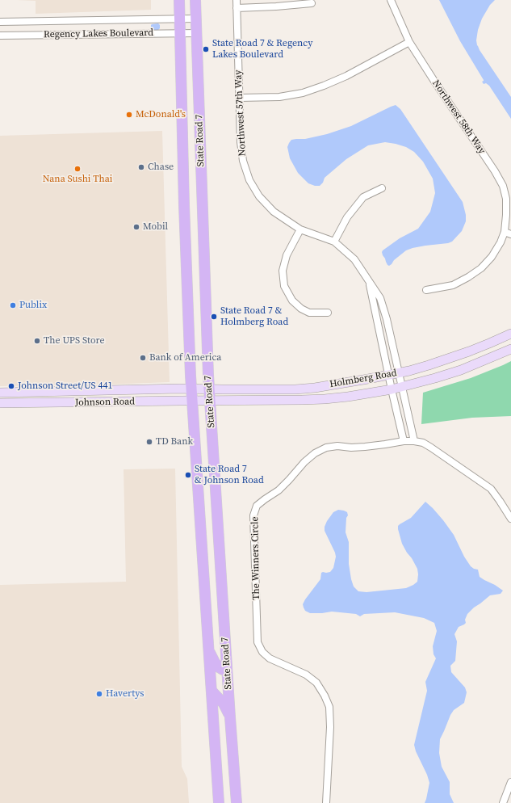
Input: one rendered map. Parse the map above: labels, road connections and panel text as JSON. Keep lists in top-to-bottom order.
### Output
{
  "streets": {
    "main road": ["State Road 7"],
    "street": [
      "Regency Lakes Boulevard",
      "Northwest 57th Way",
      "Northwest 58th Way",
      "Holmberg Road",
      "Johnson Road",
      "The Winners Circle"
    ]
  },
  "crossings": [
    ["Regency Lakes Boulevard", "State Road 7"],
    ["Northwest 57th Way", "Holmberg Road"],
    ["Northwest 57th Way", "The Winners Circle"],
    ["State Road 7", "Holmberg Road"],
    ["State Road 7", "Johnson Road"],
    ["Holmberg Road", "Johnson Road"]
  ],
  "places": [
    "State Road 7 & Regency Lakes Boulevard",
    "McDonald's",
    "Chase",
    "Nana Sushi Thai",
    "Mobil",
    "Publix",
    "State Road 7 & Holmberg Road",
    "The UPS Store",
    "Bank of America",
    "Johnson Street/US 441",
    "TD Bank",
    "State Road 7 & Johnson Road",
    "Havertys"
  ]
}
